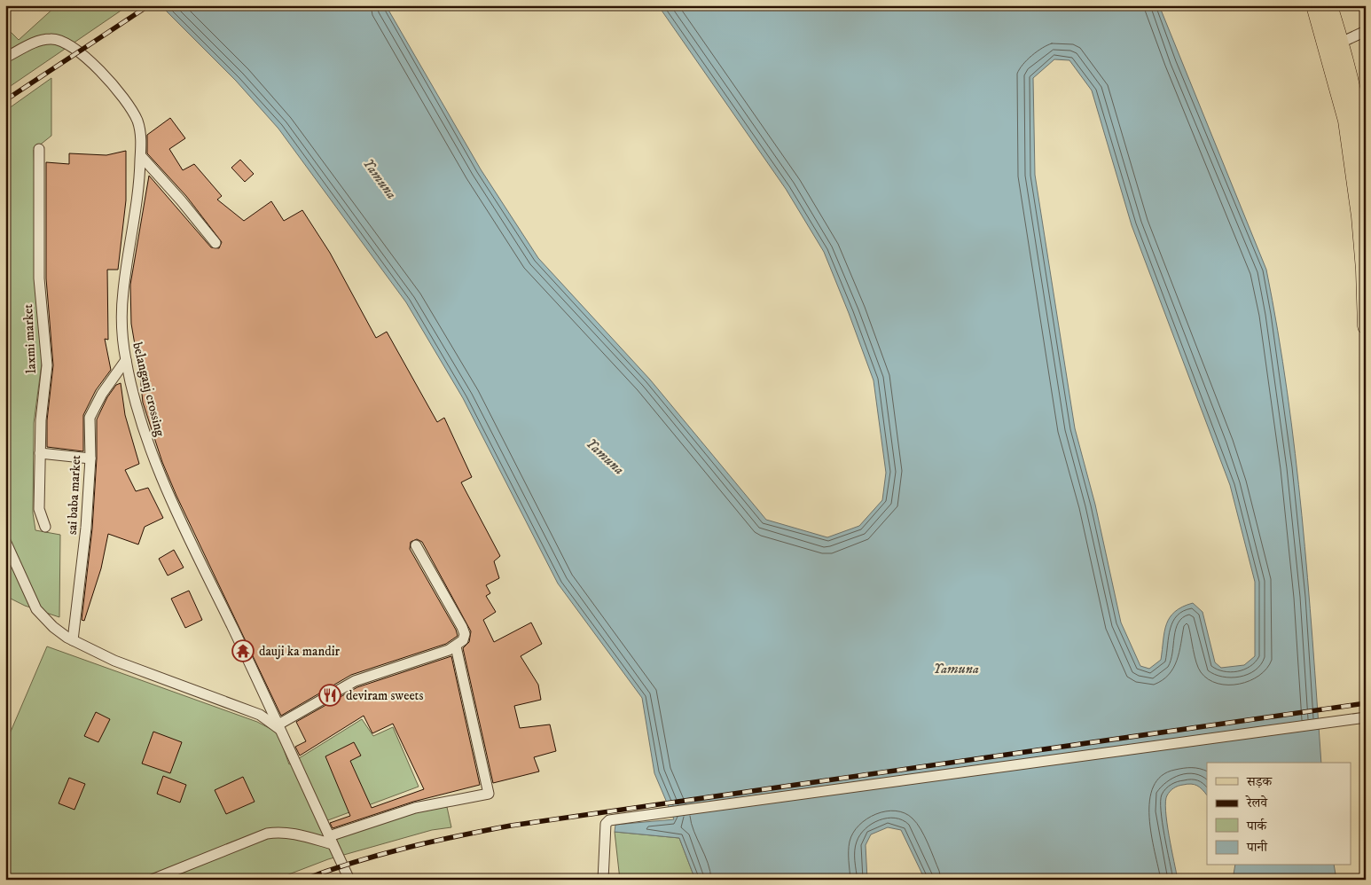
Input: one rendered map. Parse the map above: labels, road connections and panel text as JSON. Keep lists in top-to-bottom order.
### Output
{
  "streets": {
    "street": ["laxmi market", "belanganj crossing", "sai baba market"]
  },
  "crossings": [
    ["belanganj crossing", "sai baba market"]
  ],
  "water": ["Yamuna"],
  "places": {
    "temple": ["dauji ka mandir"],
    "restaurant": ["deviram sweets"]
  },
  "legend": [
    "सड़क",
    "रेलवे",
    "पार्क",
    "पानी"
  ]
}
